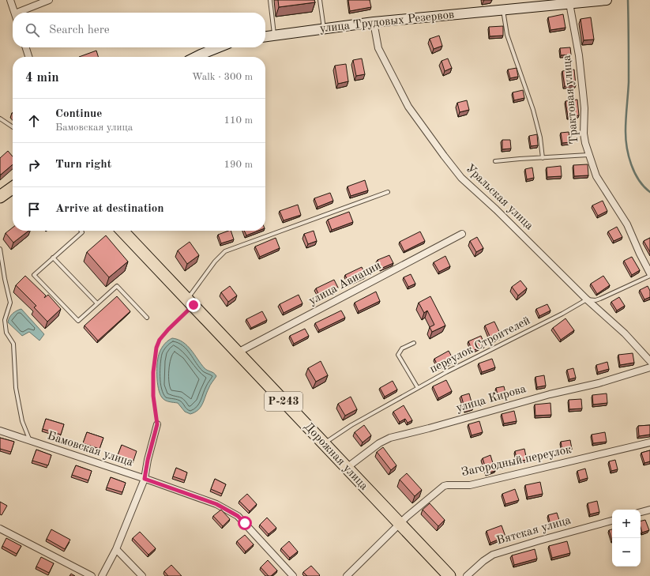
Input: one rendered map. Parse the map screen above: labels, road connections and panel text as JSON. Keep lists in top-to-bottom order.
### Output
{
  "streets": {
    "highway": ["Р-243", "Дорожная улица"],
    "main road": ["улица Трудовых Резервов"],
    "street": [
      "Трактовая улица",
      "Уральская улица",
      "улица Авиации",
      "улица Кирова",
      "Бамовская улица",
      "Загородный переулок",
      "Вятская улица"
    ],
    "lane": ["переулок Строителей"]
  },
  "crossings": [
    ["улица Трудовых Резервов", "Трактовая улица"],
    ["улица Трудовых Резервов", "Уральская улица"],
    ["Трактовая улица", "переулок Строителей"],
    ["Уральская улица", "переулок Строителей"],
    ["улица Авиации", "Дорожная улица"],
    ["переулок Строителей", "Дорожная улица"],
    ["улица Кирова", "Дорожная улица"],
    ["Дорожная улица", "Загородный переулок"]
  ],
  "page": {
    "search": "Search here",
    "heading": ["4 min", "Walk · 300 m"],
    "list": [
      ["Continue", "Бамовская улица", "110 m"],
      ["Turn right", "190 m"],
      "Arrive at destination"
    ],
    "map_buttons": ["+", "−"]
  }
}
